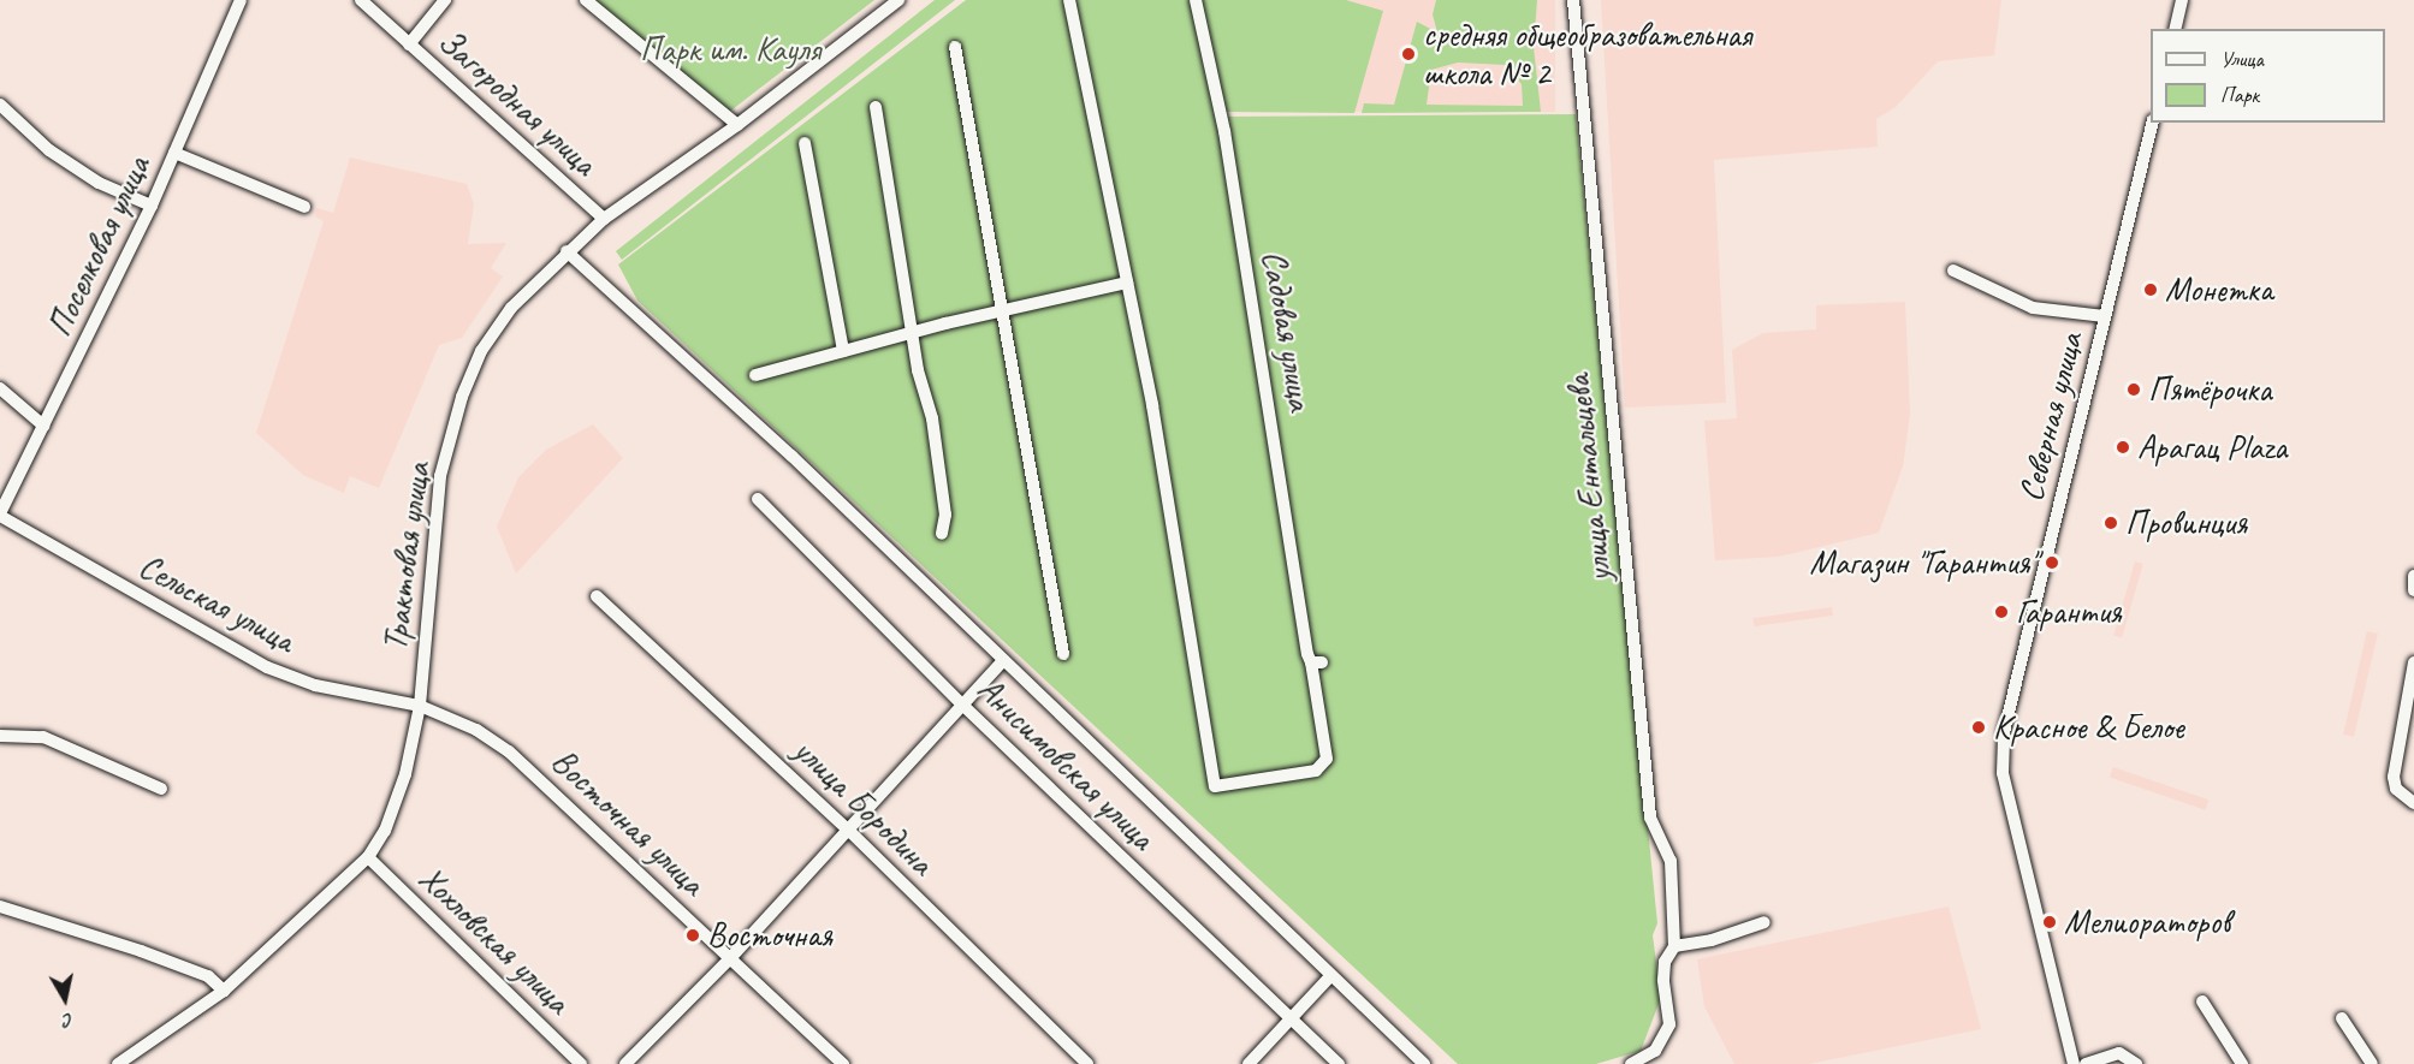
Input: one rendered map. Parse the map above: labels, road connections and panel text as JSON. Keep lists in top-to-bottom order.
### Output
{
  "streets": {
    "street": [
      "Загородная улица",
      "Поселковая улица",
      "Садовая улица",
      "Северная улица",
      "улица Ентальцева",
      "Трактовая улица",
      "Сельская улица",
      "Анисимовская улица",
      "улица Бородина",
      "Восточная улица",
      "Хохловская улица"
    ]
  },
  "crossings": [
    ["Загородная улица", "Трактовая улица"],
    ["Поселковая улица", "Сельская улица"],
    ["Трактовая улица", "Сельская улица"],
    ["Трактовая улица", "Восточная улица"],
    ["Трактовая улица", "Хохловская улица"],
    ["Сельская улица", "Восточная улица"]
  ],
  "parks": ["Парк им. Кауля"],
  "places": [
    "средняя общеобразовательная школа № 2",
    "Монетка",
    "Пятёрочка",
    "Арагац Plaza",
    "Провинция",
    "Магазин \"Гарантия\"",
    "Гарантия",
    "Красное & Белое",
    "Мелиораторов",
    "Восточная"
  ],
  "legend": ["Улица", "Парк"],
  "north": "bottom"
}
